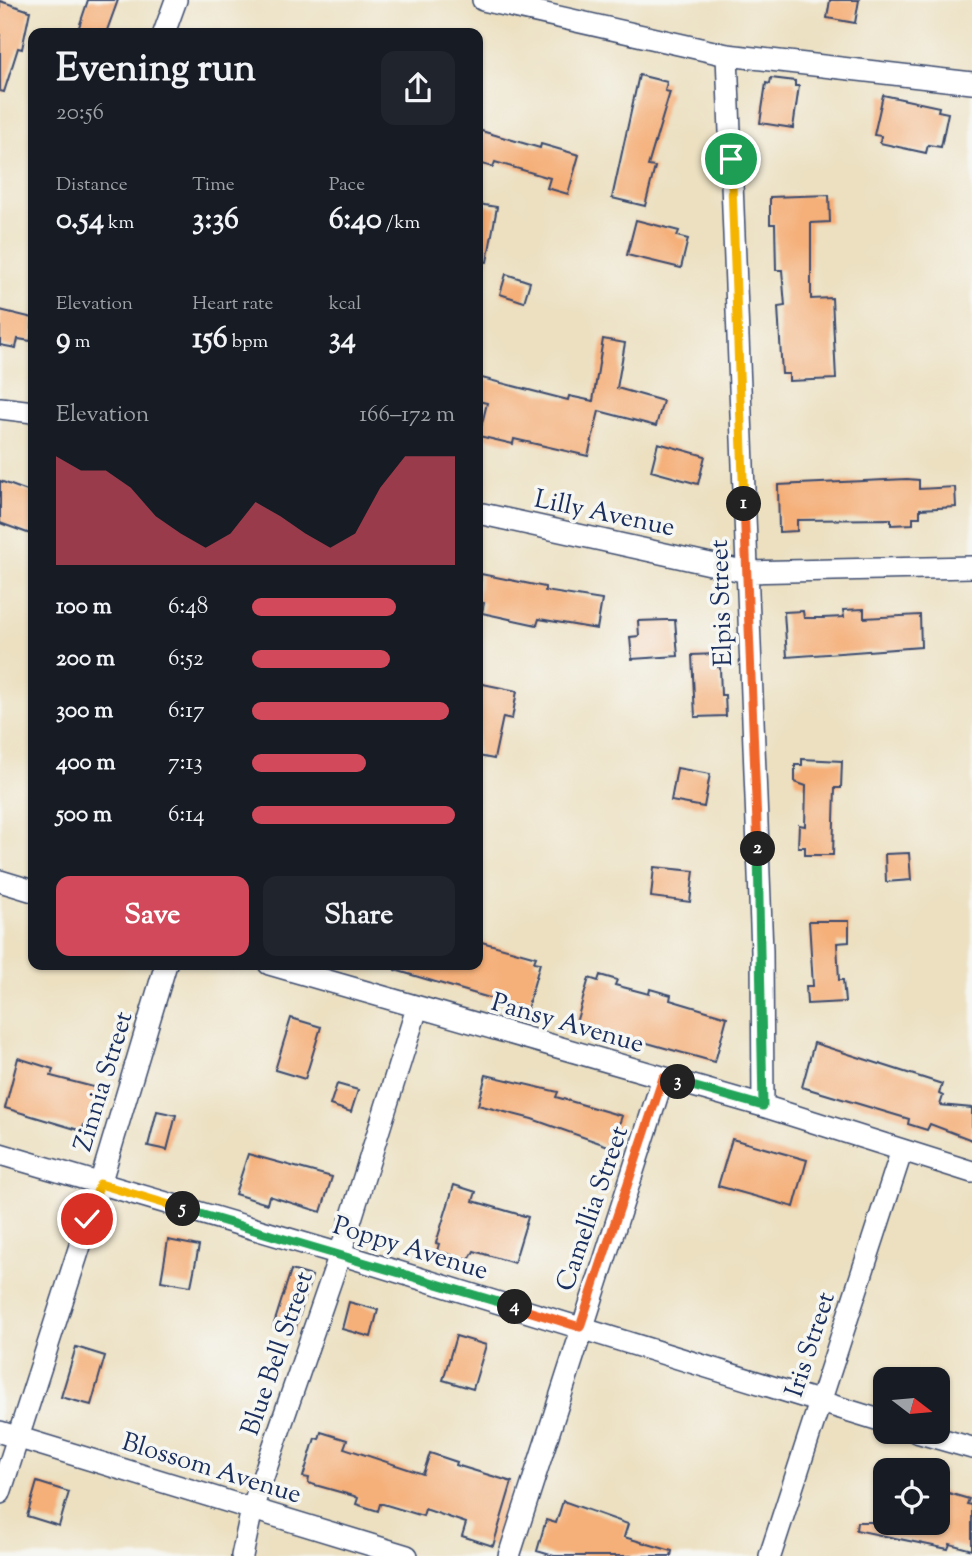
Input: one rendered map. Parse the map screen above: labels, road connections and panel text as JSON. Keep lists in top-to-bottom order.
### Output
{
  "streets": {
    "street": [
      "Lilly Avenue",
      "Elpis Street",
      "Pansy Avenue",
      "Zinnia Street",
      "Camellia Street",
      "Poppy Avenue",
      "Iris Street",
      "Blue Bell Street",
      "Blossom Avenue"
    ]
  },
  "crossings": [
    ["Lilly Avenue", "Elpis Street"],
    ["Elpis Street", "Pansy Avenue"],
    ["Pansy Avenue", "Camellia Street"],
    ["Pansy Avenue", "Iris Street"],
    ["Pansy Avenue", "Blue Bell Street"],
    ["Zinnia Street", "Poppy Avenue"],
    ["Zinnia Street", "Blossom Avenue"],
    ["Camellia Street", "Poppy Avenue"],
    ["Poppy Avenue", "Iris Street"],
    ["Poppy Avenue", "Blue Bell Street"],
    ["Blue Bell Street", "Blossom Avenue"]
  ],
  "north": "right",
  "page": {
    "heading": ["Evening run", "20:56"],
    "stats": [
      ["Distance", "0.54 km"],
      ["Time", "3:36"],
      ["Pace", "6:40 /km"],
      ["Elevation", "9 m"],
      ["Heart rate", "156 bpm"],
      ["kcal", "34"]
    ],
    "chart": ["Elevation", "166–172 m"],
    "pins": [
      "1",
      "2",
      "3",
      "5",
      "4"
    ],
    "list": [
      {
        "name": "100 m",
        "note": "6:48"
      },
      {
        "name": "200 m",
        "note": "6:52"
      },
      {
        "name": "300 m",
        "note": "6:17"
      },
      {
        "name": "400 m",
        "note": "7:13"
      },
      {
        "name": "500 m",
        "note": "6:14"
      }
    ],
    "buttons": ["Save", "Share"]
  }
}
